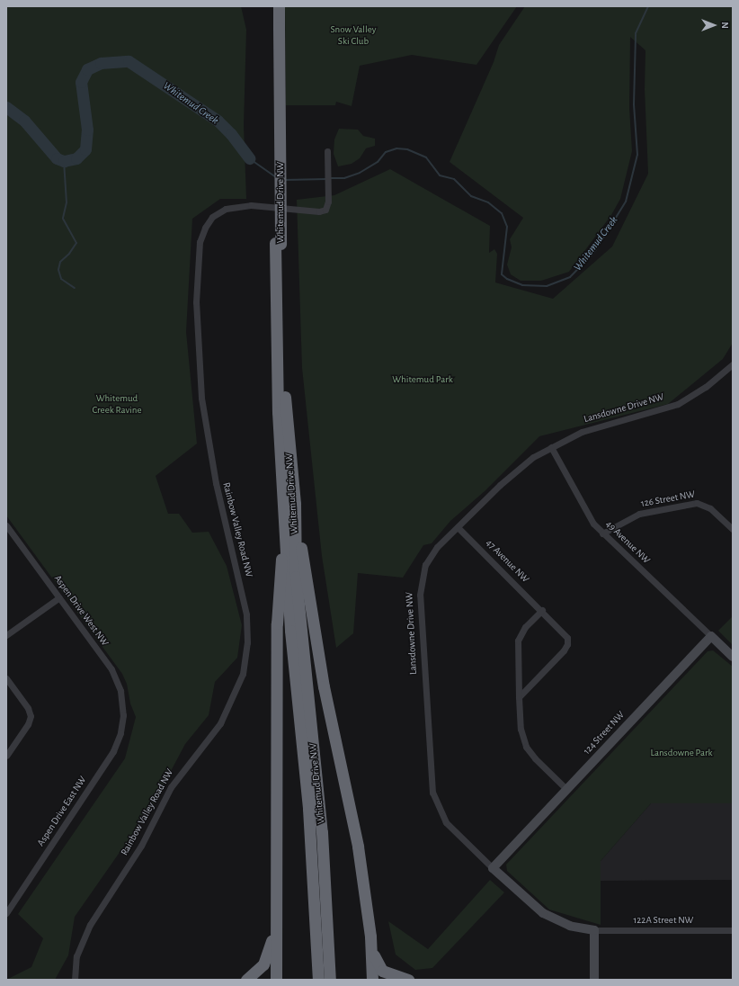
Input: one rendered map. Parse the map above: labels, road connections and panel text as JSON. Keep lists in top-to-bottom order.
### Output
{
  "streets": {
    "highway": ["Whitemud Drive NW"],
    "street": [
      "Lansdowne Drive NW",
      "126 Street NW",
      "Rainbow Valley Road NW",
      "49 Avenue NW",
      "47 Avenue NW",
      "Aspen Drive West NW",
      "124 Street NW",
      "Aspen Drive East NW",
      "122A Street NW"
    ]
  },
  "crossings": [
    ["Lansdowne Drive NW", "49 Avenue NW"],
    ["Lansdowne Drive NW", "47 Avenue NW"],
    ["Lansdowne Drive NW", "124 Street NW"],
    ["Lansdowne Drive NW", "122A Street NW"],
    ["126 Street NW", "49 Avenue NW"],
    ["49 Avenue NW", "124 Street NW"],
    ["Aspen Drive West NW", "Aspen Drive East NW"]
  ],
  "water": ["Whitemud Creek"],
  "parks": [
    "Snow Valley Ski Club",
    "Whitemud Park",
    "Whitemud Creek Ravine",
    "Lansdowne Park"
  ],
  "north": "right"
}
